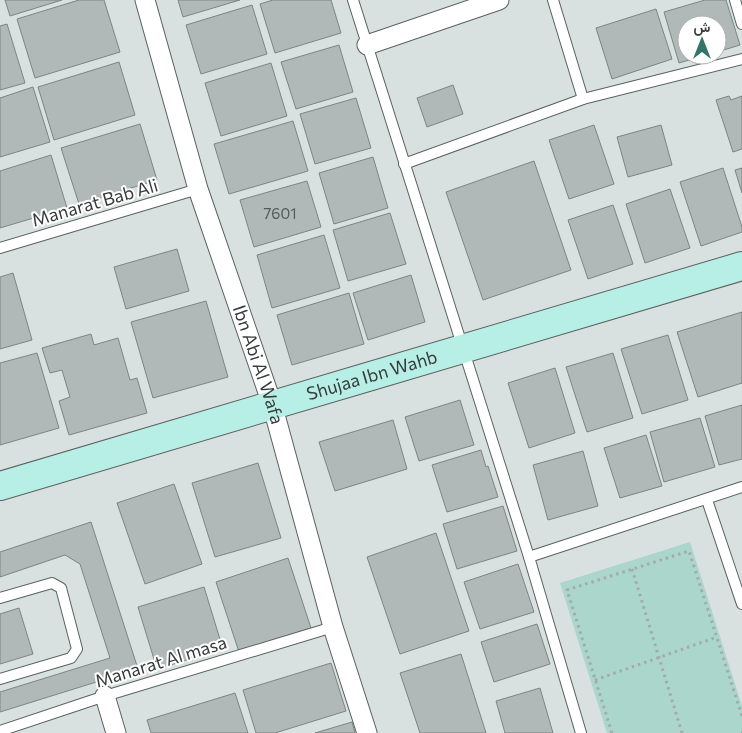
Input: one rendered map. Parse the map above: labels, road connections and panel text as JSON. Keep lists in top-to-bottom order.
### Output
{
  "streets": {
    "street": ["Ibn Abi Al Wafa", "Shujaa Ibn Wahb"],
    "lane": ["Manarat Bab Ali", "Manarat Al masa"]
  },
  "crossings": [
    ["Manarat Bab Ali", "Ibn Abi Al Wafa"],
    ["Ibn Abi Al Wafa", "Shujaa Ibn Wahb"],
    ["Ibn Abi Al Wafa", "Manarat Al masa"]
  ],
  "house_numbers": ["7601"],
  "north": "top"
}
